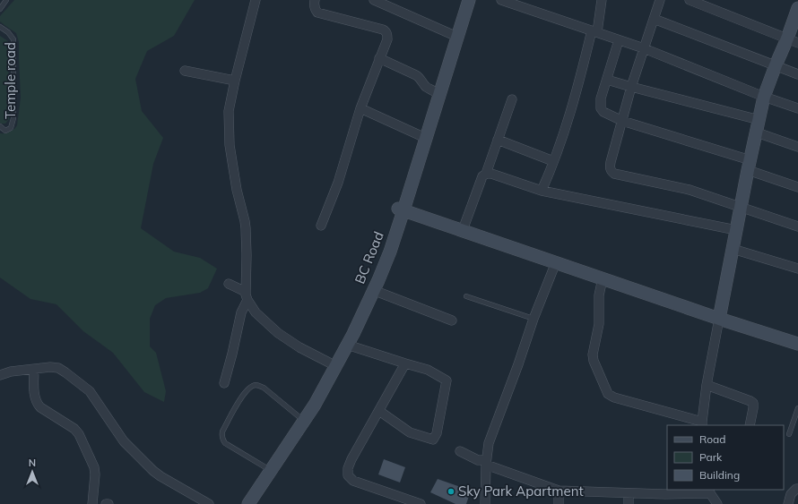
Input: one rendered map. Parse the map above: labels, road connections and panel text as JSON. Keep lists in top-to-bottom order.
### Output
{
  "streets": {
    "street": ["BC Road"],
    "lane": ["Temple road"]
  },
  "places": ["Sky Park Apartment"],
  "legend": ["Road", "Park", "Building"],
  "north": "top"
}
